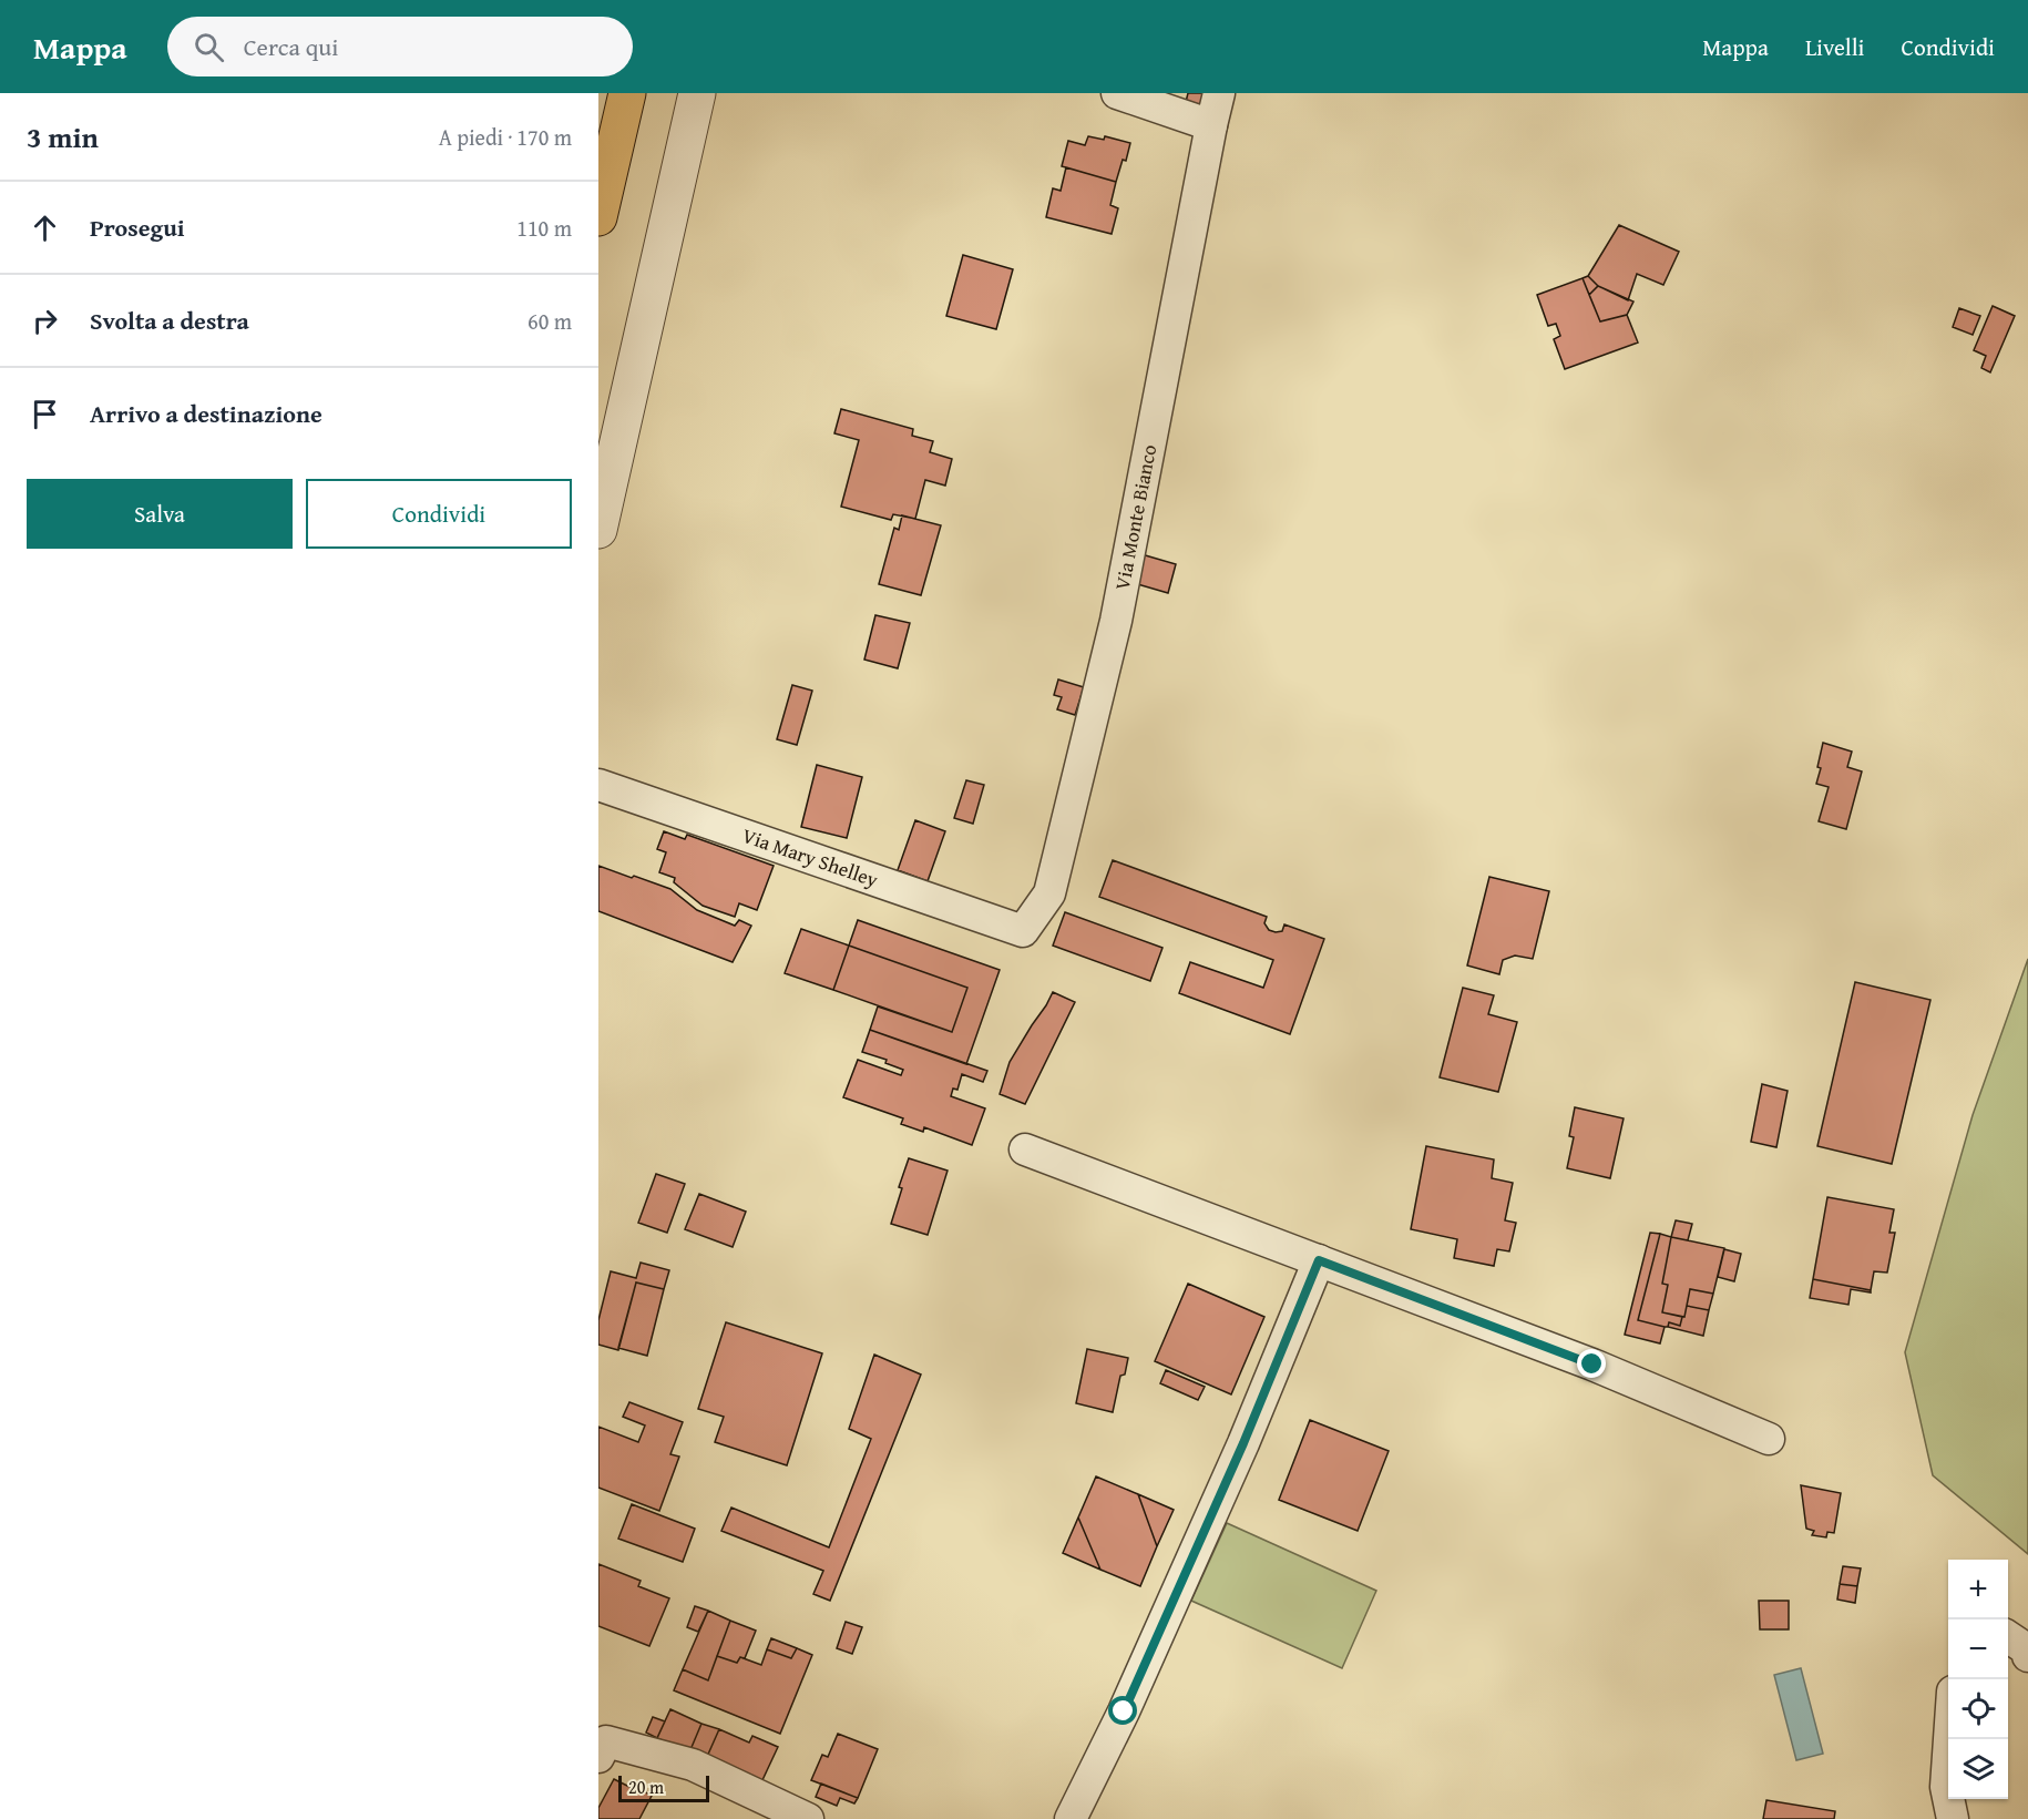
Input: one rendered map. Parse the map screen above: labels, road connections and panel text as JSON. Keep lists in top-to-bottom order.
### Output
{
  "streets": {
    "street": ["Via Monte Bianco", "Via Mary Shelley"]
  },
  "crossings": [
    ["Via Monte Bianco", "Via Mary Shelley"]
  ],
  "scale_bar": "20 m",
  "page": {
    "header": "Mappa",
    "search": "Cerca qui",
    "nav": ["Mappa", "Livelli", "Condividi"],
    "heading": ["3 min", "A piedi · 170 m"],
    "list": [
      ["Prosegui", "110 m"],
      ["Svolta a destra", "60 m"],
      "Arrivo a destinazione"
    ],
    "buttons": ["Salva", "Condividi"],
    "map_buttons": ["+", "−"],
    "scale": "20 m"
  }
}
